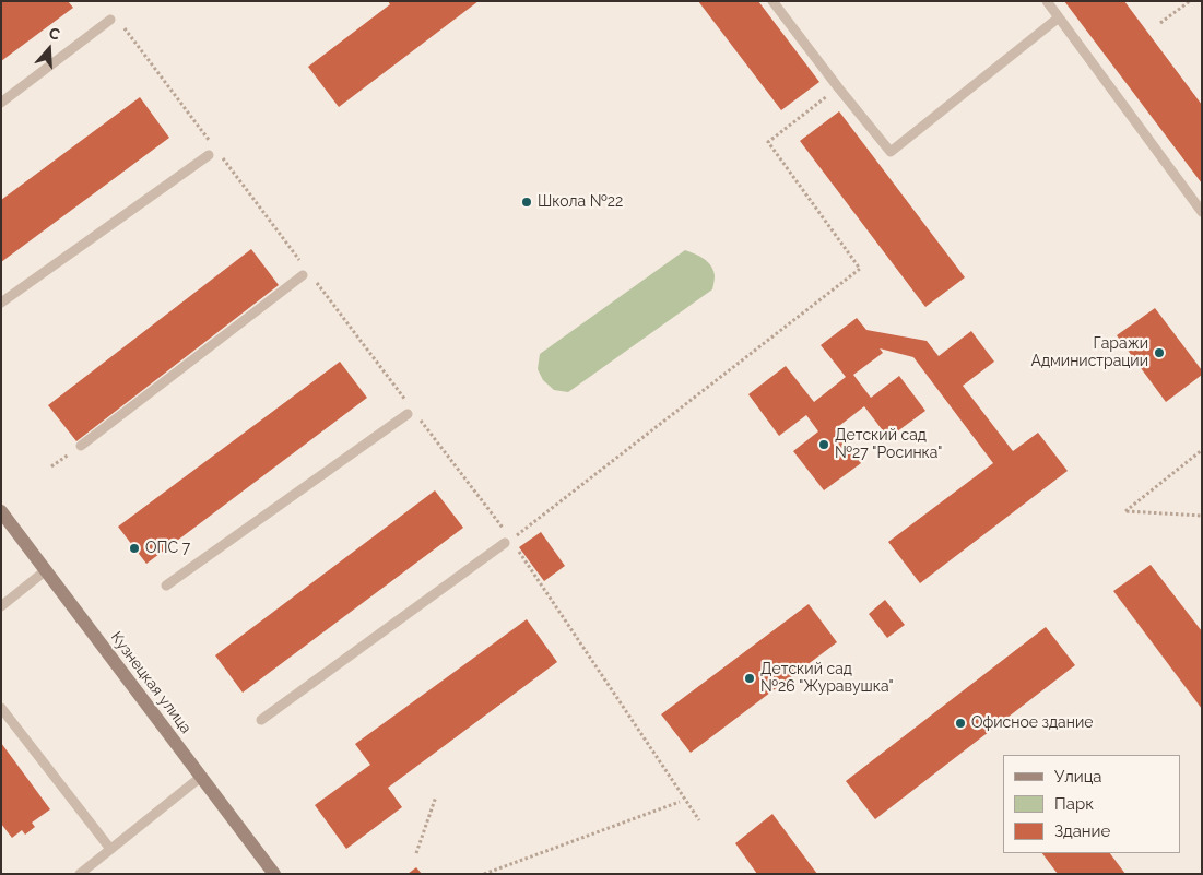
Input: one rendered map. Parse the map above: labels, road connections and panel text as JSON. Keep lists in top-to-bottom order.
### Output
{
  "streets": {
    "main road": ["Кузнецкая улица"]
  },
  "places": [
    "Школа №22",
    "Гаражи Администрации",
    "Детский сад №27 \"Росинка\"",
    "ОПС 7",
    "Детский сад №26 \"Журавушка\"",
    "Офисное здание"
  ],
  "legend": ["Улица", "Парк", "Здание"],
  "north": "top"
}
